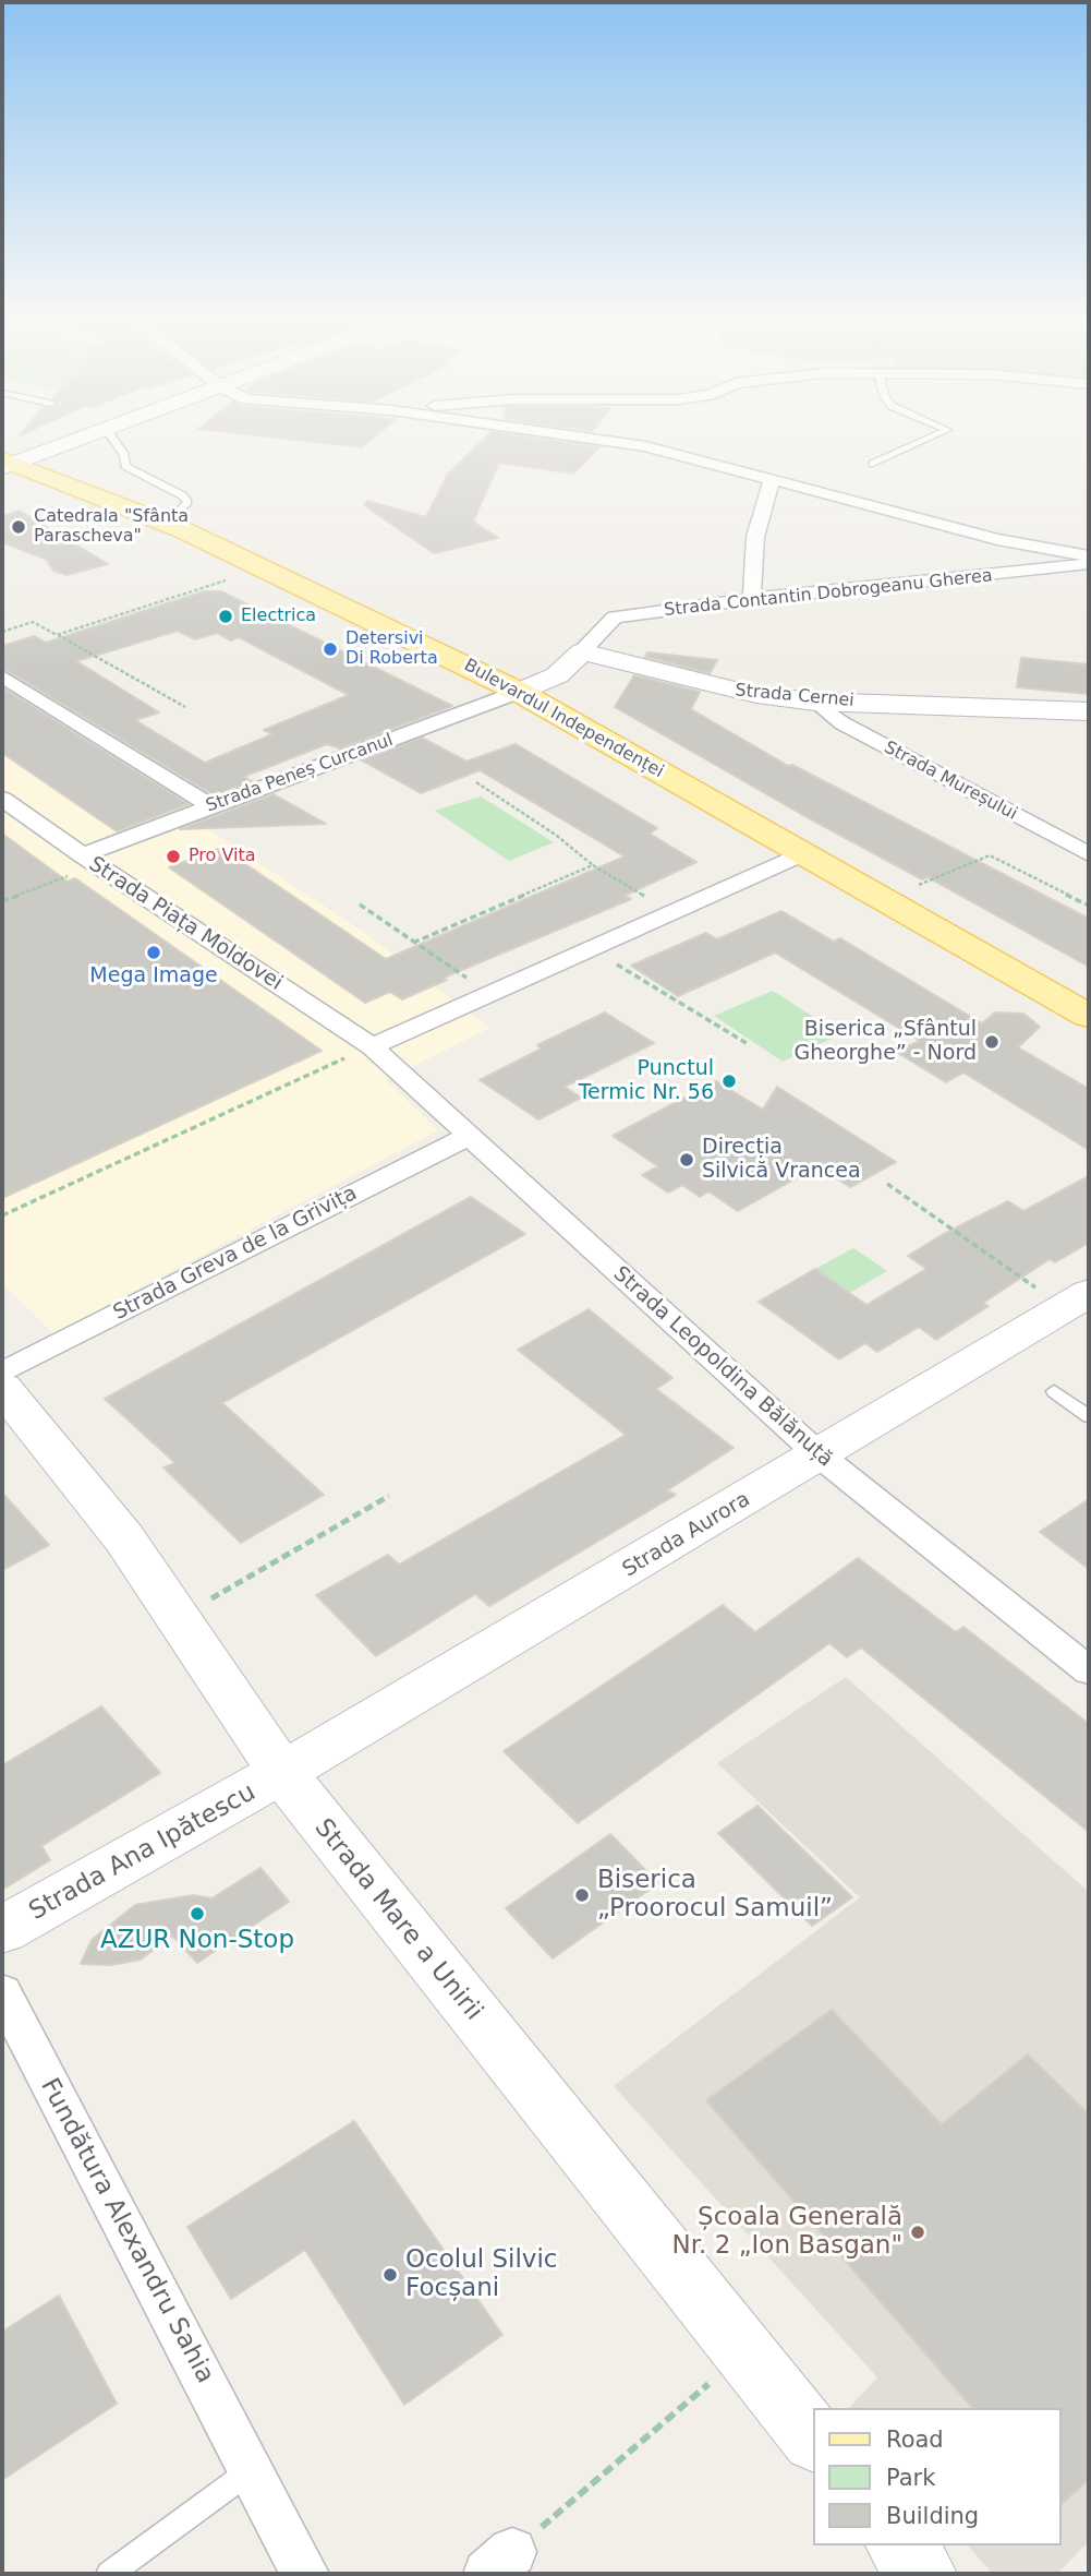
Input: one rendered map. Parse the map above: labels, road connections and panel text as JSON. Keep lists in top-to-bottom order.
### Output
{
  "streets": {
    "main road": [
      "Strada Cernei",
      "Bulevardul Independenței",
      "Strada Aurora",
      "Strada Ana Ipătescu",
      "Strada Mare a Unirii"
    ],
    "street": [
      "Strada Contantin Dobrogeanu Gherea",
      "Strada Peneș Curcanul",
      "Strada Mureșului",
      "Strada Piața Moldovei",
      "Strada Greva de la Grivița",
      "Strada Leopoldina Bălănuță",
      "Fundătura Alexandru Sahia"
    ]
  },
  "crossings": [
    ["Strada Contantin Dobrogeanu Gherea", "Strada Cernei"],
    ["Strada Cernei", "Strada Mureșului"],
    ["Bulevardul Independenței", "Strada Peneș Curcanul"],
    ["Strada Peneș Curcanul", "Strada Piața Moldovei"],
    ["Strada Piața Moldovei", "Strada Leopoldina Bălănuță"],
    ["Strada Greva de la Grivița", "Strada Leopoldina Bălănuță"],
    ["Strada Leopoldina Bălănuță", "Strada Aurora"],
    ["Strada Aurora", "Strada Ana Ipătescu"],
    ["Strada Aurora", "Strada Mare a Unirii"],
    ["Strada Ana Ipătescu", "Strada Mare a Unirii"]
  ],
  "places": [
    "Catedrala \"Sfânta Parascheva\"",
    "Electrica",
    "Detersivi Di Roberta",
    "Pro Vita",
    "Mega Image",
    "Biserica „Sfântul Gheorghe” - Nord",
    "Punctul Termic Nr. 56",
    "Direcția Silvică Vrancea",
    "Biserica „Proorocul Samuil”",
    "AZUR Non-Stop",
    "Școala Generală Nr. 2 „Ion Basgan\"",
    "Ocolul Silvic Focșani"
  ],
  "legend": ["Road", "Park", "Building"]
}
